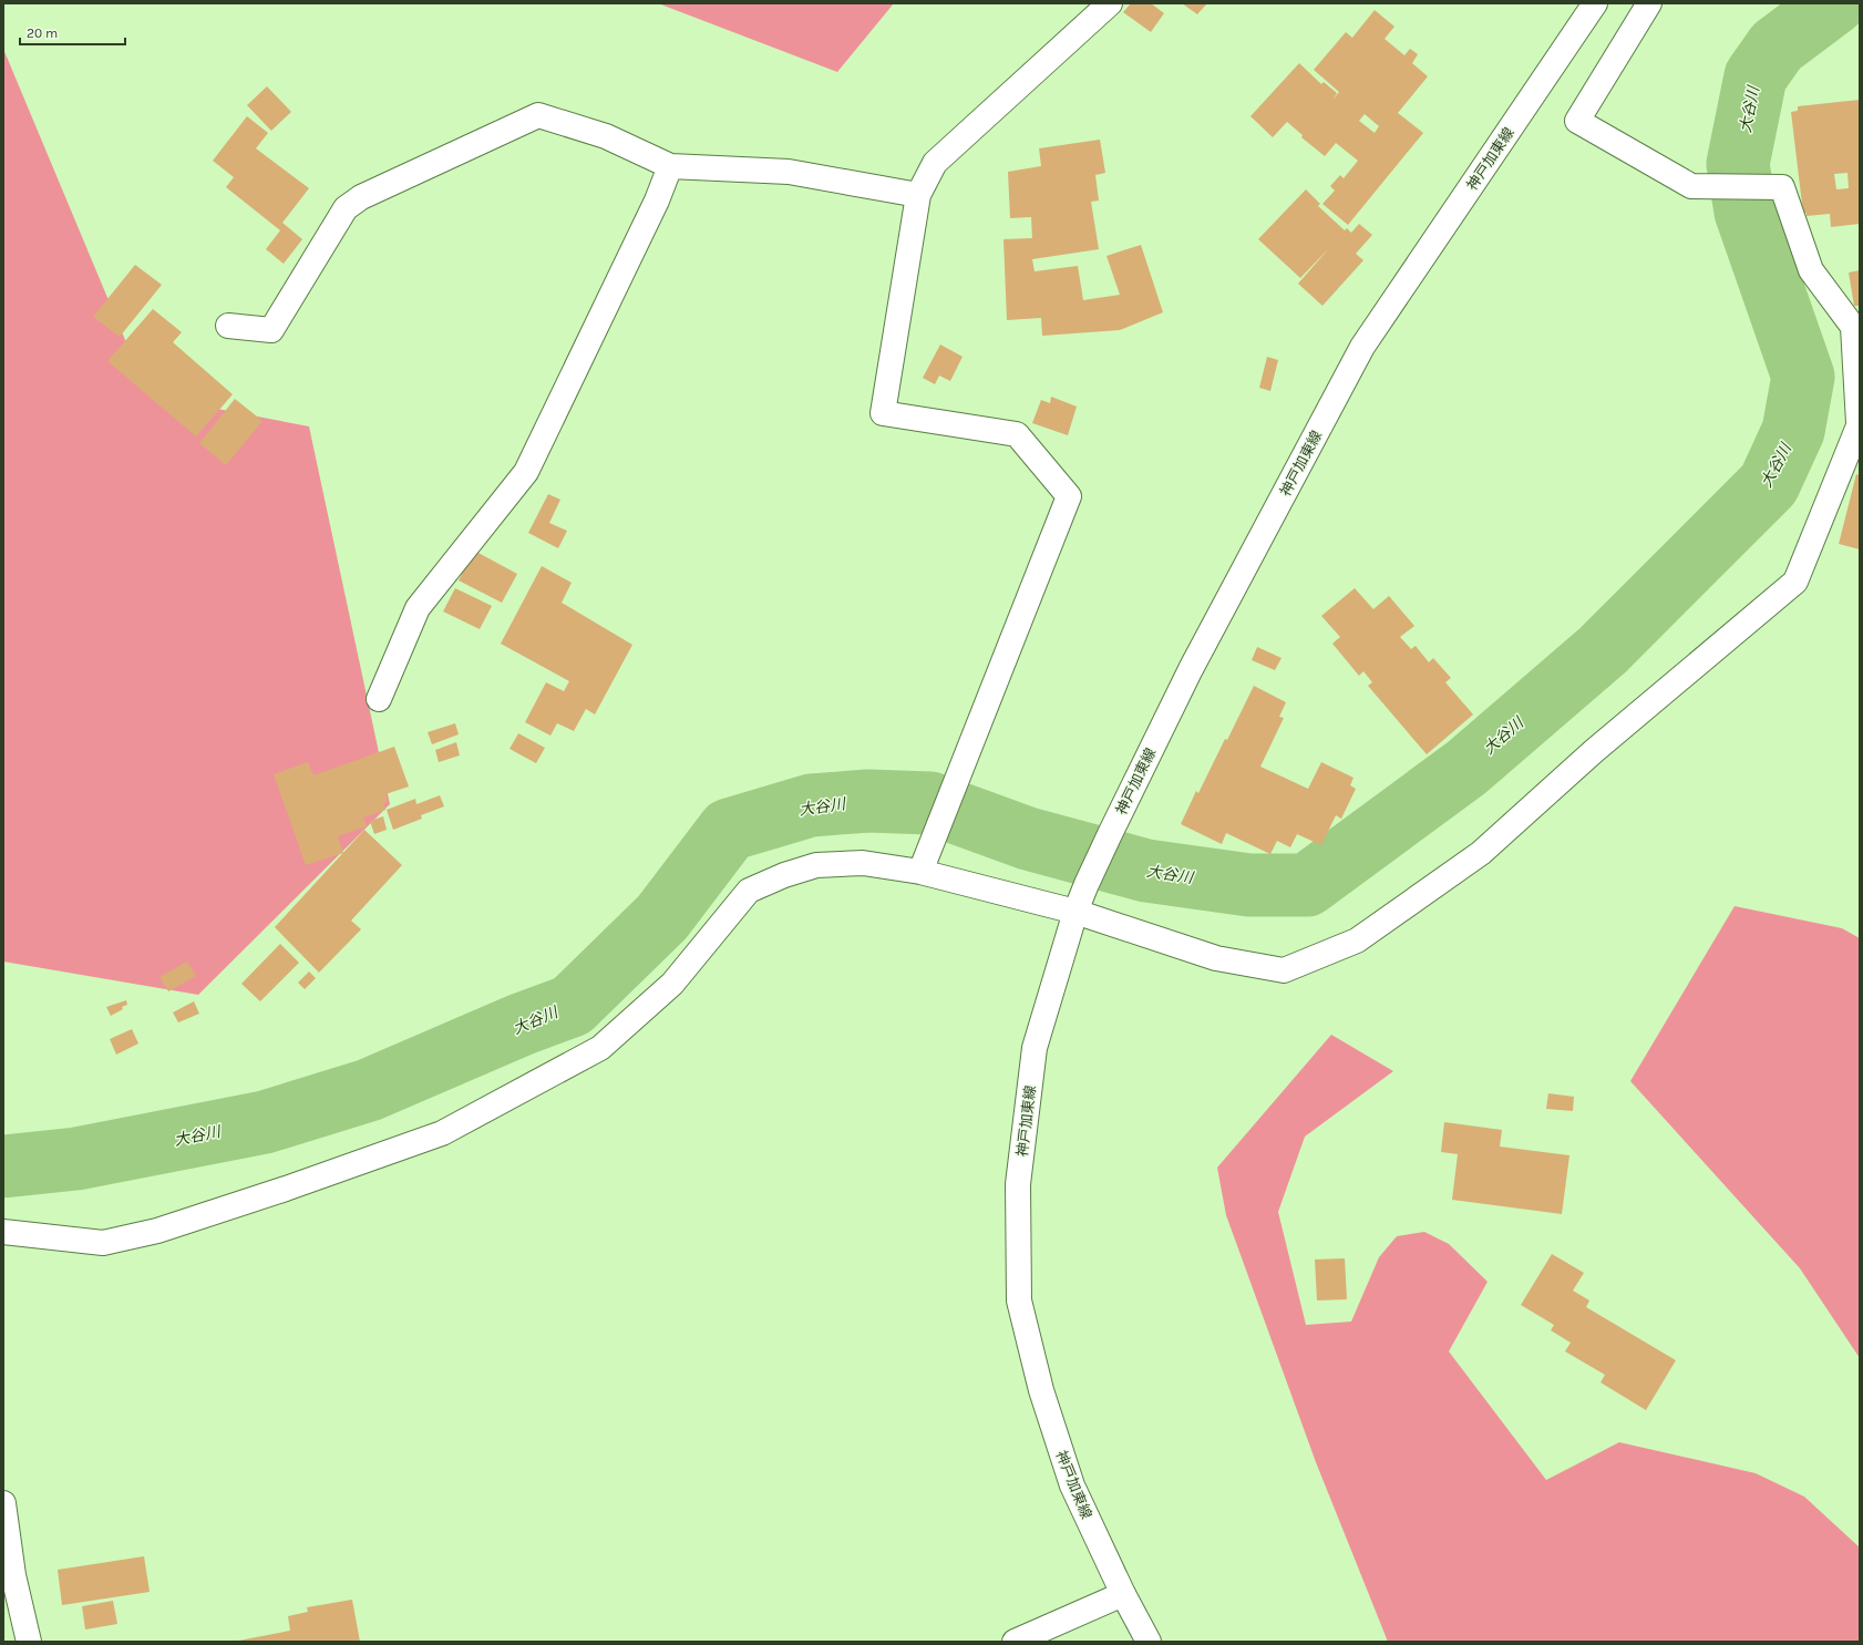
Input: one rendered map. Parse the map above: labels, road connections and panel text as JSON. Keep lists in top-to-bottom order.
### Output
{
  "streets": {
    "street": ["神戸加東線"]
  },
  "water": ["大谷川"],
  "scale_bar": "20 m"
}
